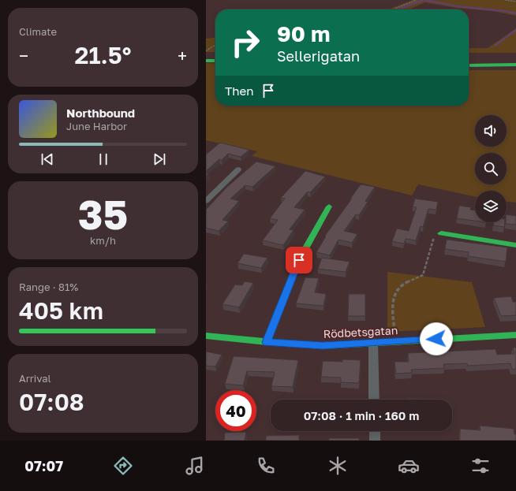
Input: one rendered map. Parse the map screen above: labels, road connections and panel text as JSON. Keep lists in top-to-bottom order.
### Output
{
  "streets": {
    "main road": ["Rödbetsgatan"]
  },
  "page": {
    "tile": [
      "Climate",
      ["35", "km/h"],
      ["Range · 81%", "405 km"],
      ["Arrival", "07:08"]
    ],
    "turn": ["90 m", "Sellerigatan"],
    "heat": ["−", "21.5°", "+"],
    "then": "Then",
    "song": ["Northbound", "June Harbor"],
    "limit": "40",
    "trip": "07:08 · 1 min · 160 m",
    "tabs": "07:07"
  }
}
